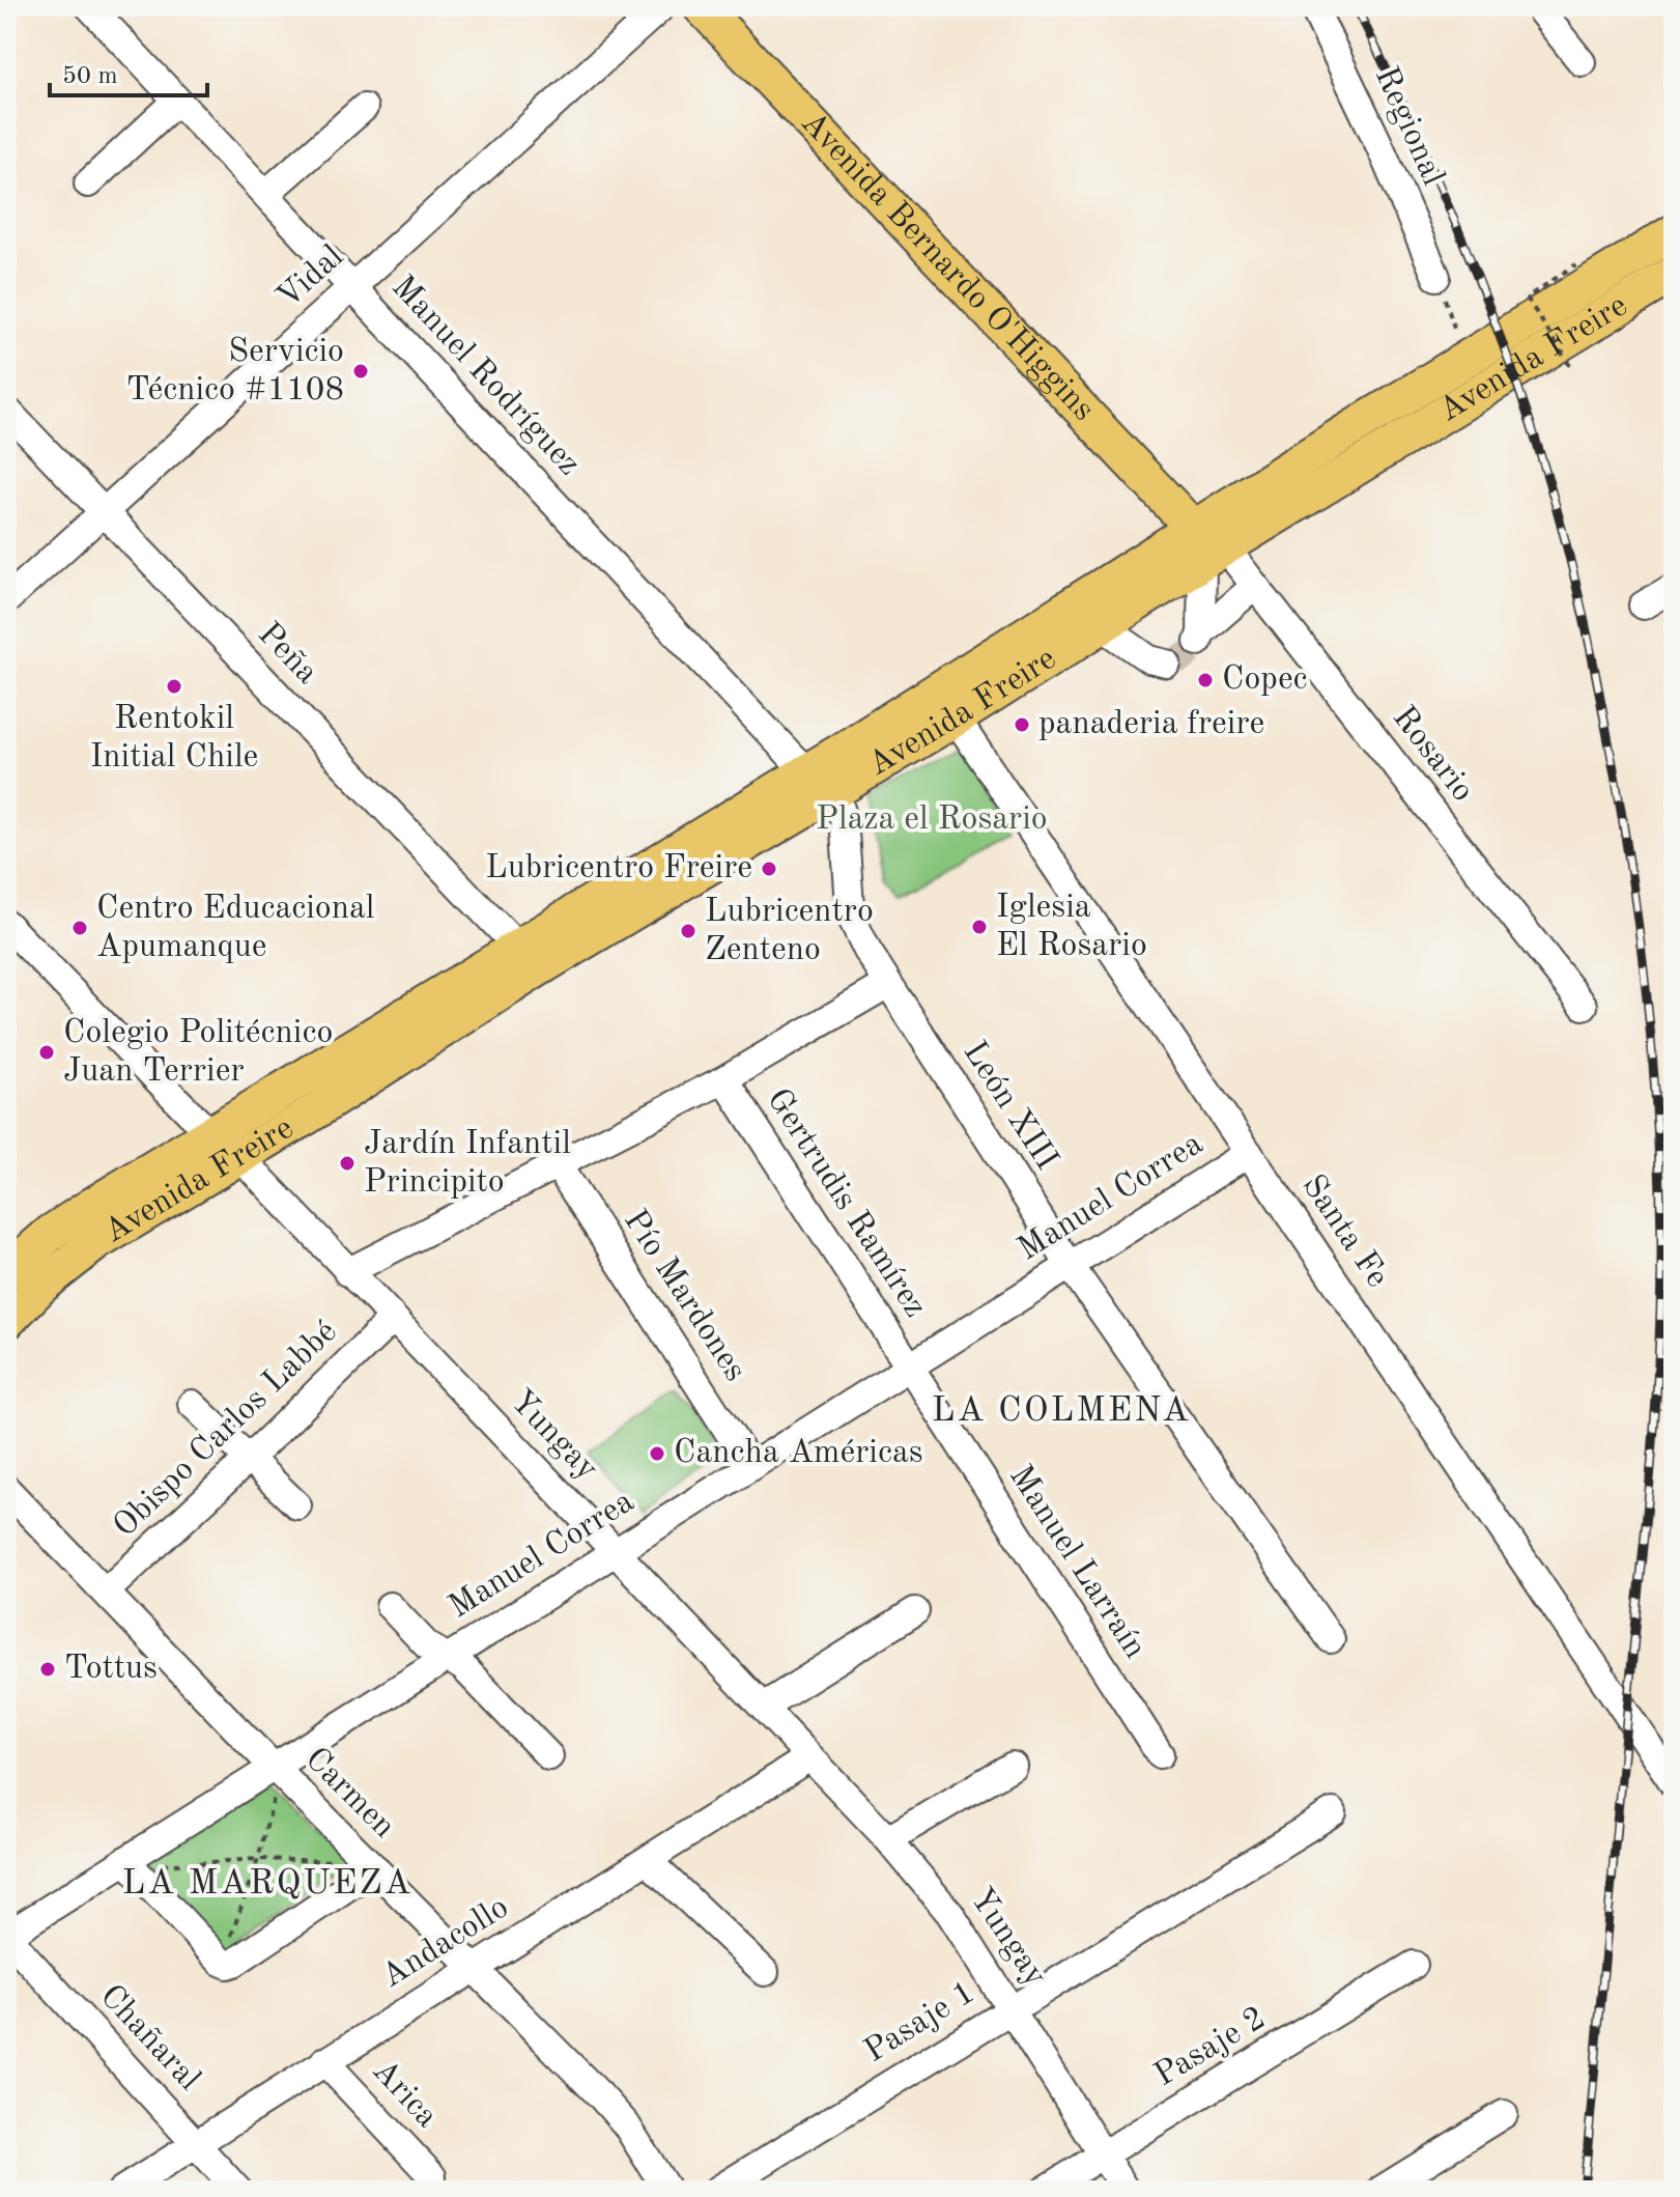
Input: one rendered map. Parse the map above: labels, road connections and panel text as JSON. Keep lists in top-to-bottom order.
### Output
{
  "streets": {
    "main road": ["Avenida Bernardo O'Higgins", "Avenida Freire"],
    "street": [
      "Regional",
      "Vidal",
      "Manuel Rodríguez",
      "Peña",
      "Rosario",
      "León XIII",
      "Manuel Correa",
      "Gertrudis Ramírez",
      "Santa Fe",
      "Pío Mardones",
      "Obispo Carlos Labbé",
      "Yungay",
      "Manuel Larraín",
      "Carmen",
      "Andacollo",
      "Pasaje 1",
      "Chañaral",
      "Pasaje 2",
      "Arica"
    ]
  },
  "crossings": [
    ["Avenida Bernardo O'Higgins", "Avenida Freire"],
    ["Vidal", "Manuel Rodríguez"],
    ["Vidal", "Peña"],
    ["Avenida Freire", "Manuel Rodríguez"],
    ["Avenida Freire", "Peña"],
    ["Avenida Freire", "Rosario"],
    ["Avenida Freire", "León XIII"],
    ["Avenida Freire", "Santa Fe"],
    ["Avenida Freire", "Yungay"],
    ["Manuel Rodríguez", "León XIII"],
    ["León XIII", "Manuel Correa"],
    ["Manuel Correa", "Gertrudis Ramírez"],
    ["Manuel Correa", "Santa Fe"],
    ["Manuel Correa", "Pío Mardones"],
    ["Manuel Correa", "Yungay"],
    ["Manuel Correa", "Manuel Larraín"],
    ["Manuel Correa", "Carmen"],
    ["Manuel Correa", "Chañaral"],
    ["Gertrudis Ramírez", "Manuel Larraín"],
    ["Obispo Carlos Labbé", "Yungay"],
    ["Obispo Carlos Labbé", "Carmen"],
    ["Yungay", "Andacollo"],
    ["Yungay", "Pasaje 1"],
    ["Yungay", "Pasaje 2"],
    ["Carmen", "Andacollo"],
    ["Andacollo", "Chañaral"],
    ["Andacollo", "Arica"]
  ],
  "districts": ["LA COLMENA", "LA MARQUEZA"],
  "parks": ["Plaza el Rosario"],
  "places": [
    "Servicio Técnico #1108",
    "Copec",
    "Rentokil Initial Chile",
    "panaderia freire",
    "Lubricentro Freire",
    "Iglesia El Rosario",
    "Centro Educacional Apumanque",
    "Lubricentro Zenteno",
    "Colegio Politécnico Juan Terrier",
    "Jardín Infantil Principito",
    "Cancha Américas",
    "Tottus"
  ],
  "scale_bar": "50 m"
}
